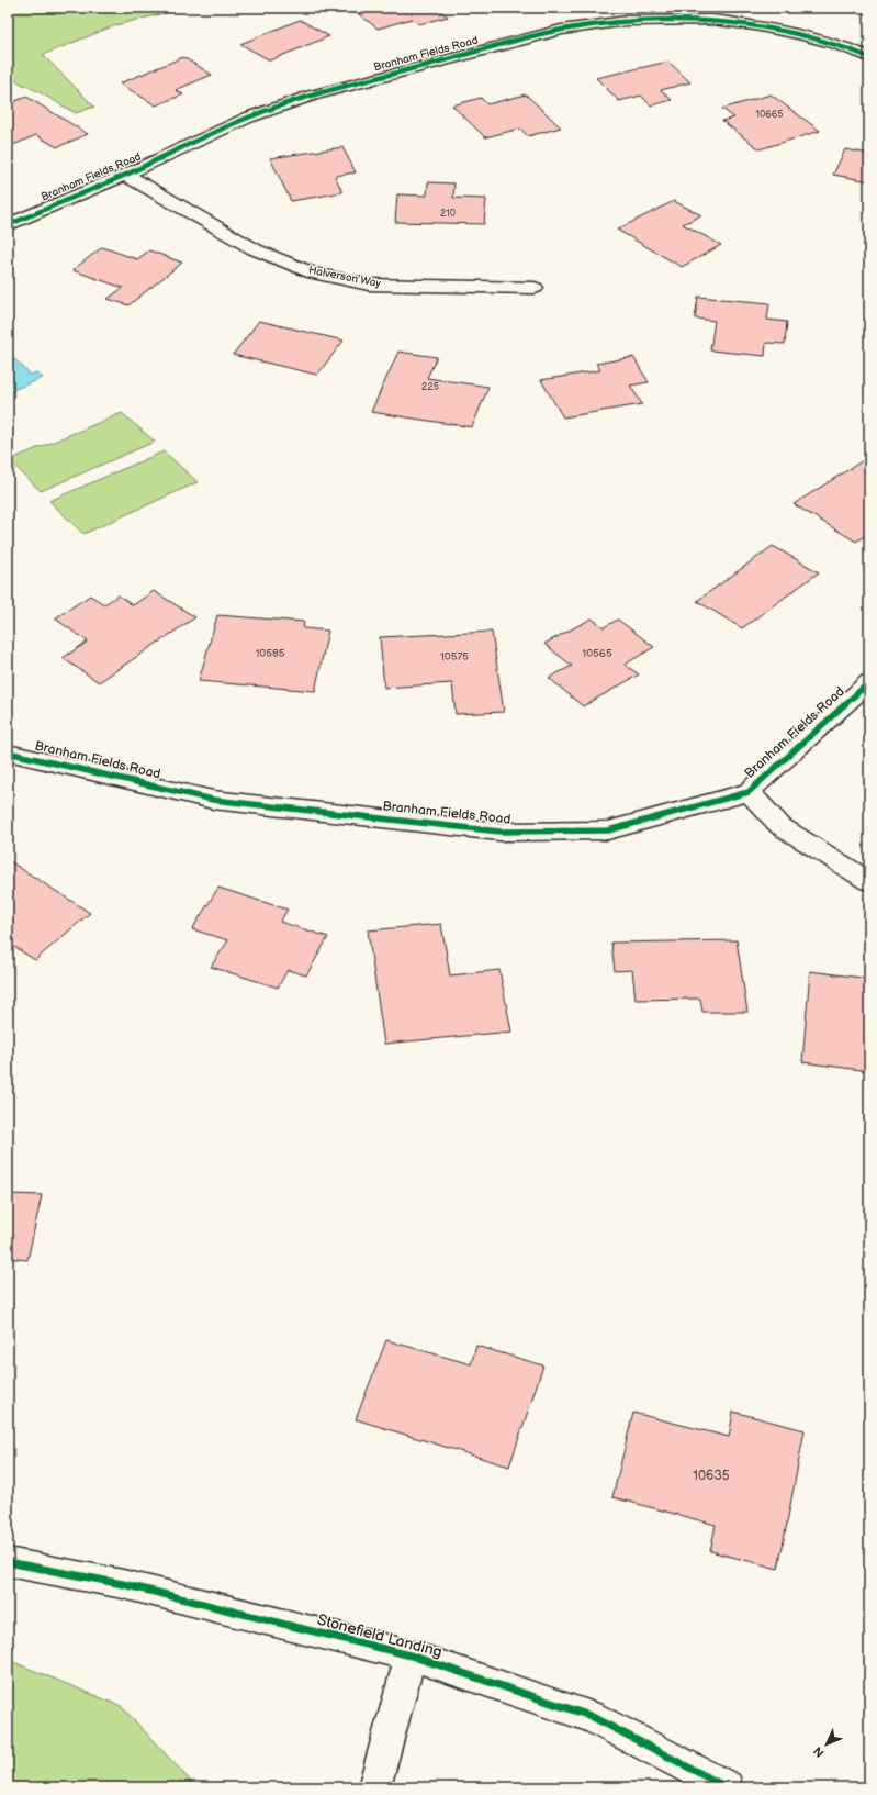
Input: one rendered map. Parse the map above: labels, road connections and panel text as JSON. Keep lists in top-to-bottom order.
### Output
{
  "streets": {
    "street": ["Branham Fields Road", "Halverson Way", "Stonefield Landing"]
  },
  "crossings": [
    ["Branham Fields Road", "Halverson Way"]
  ],
  "house_numbers": [
    "10665",
    "210",
    "225",
    "10585",
    "10565",
    "10575",
    "10635"
  ],
  "north": "bottom left"
}
